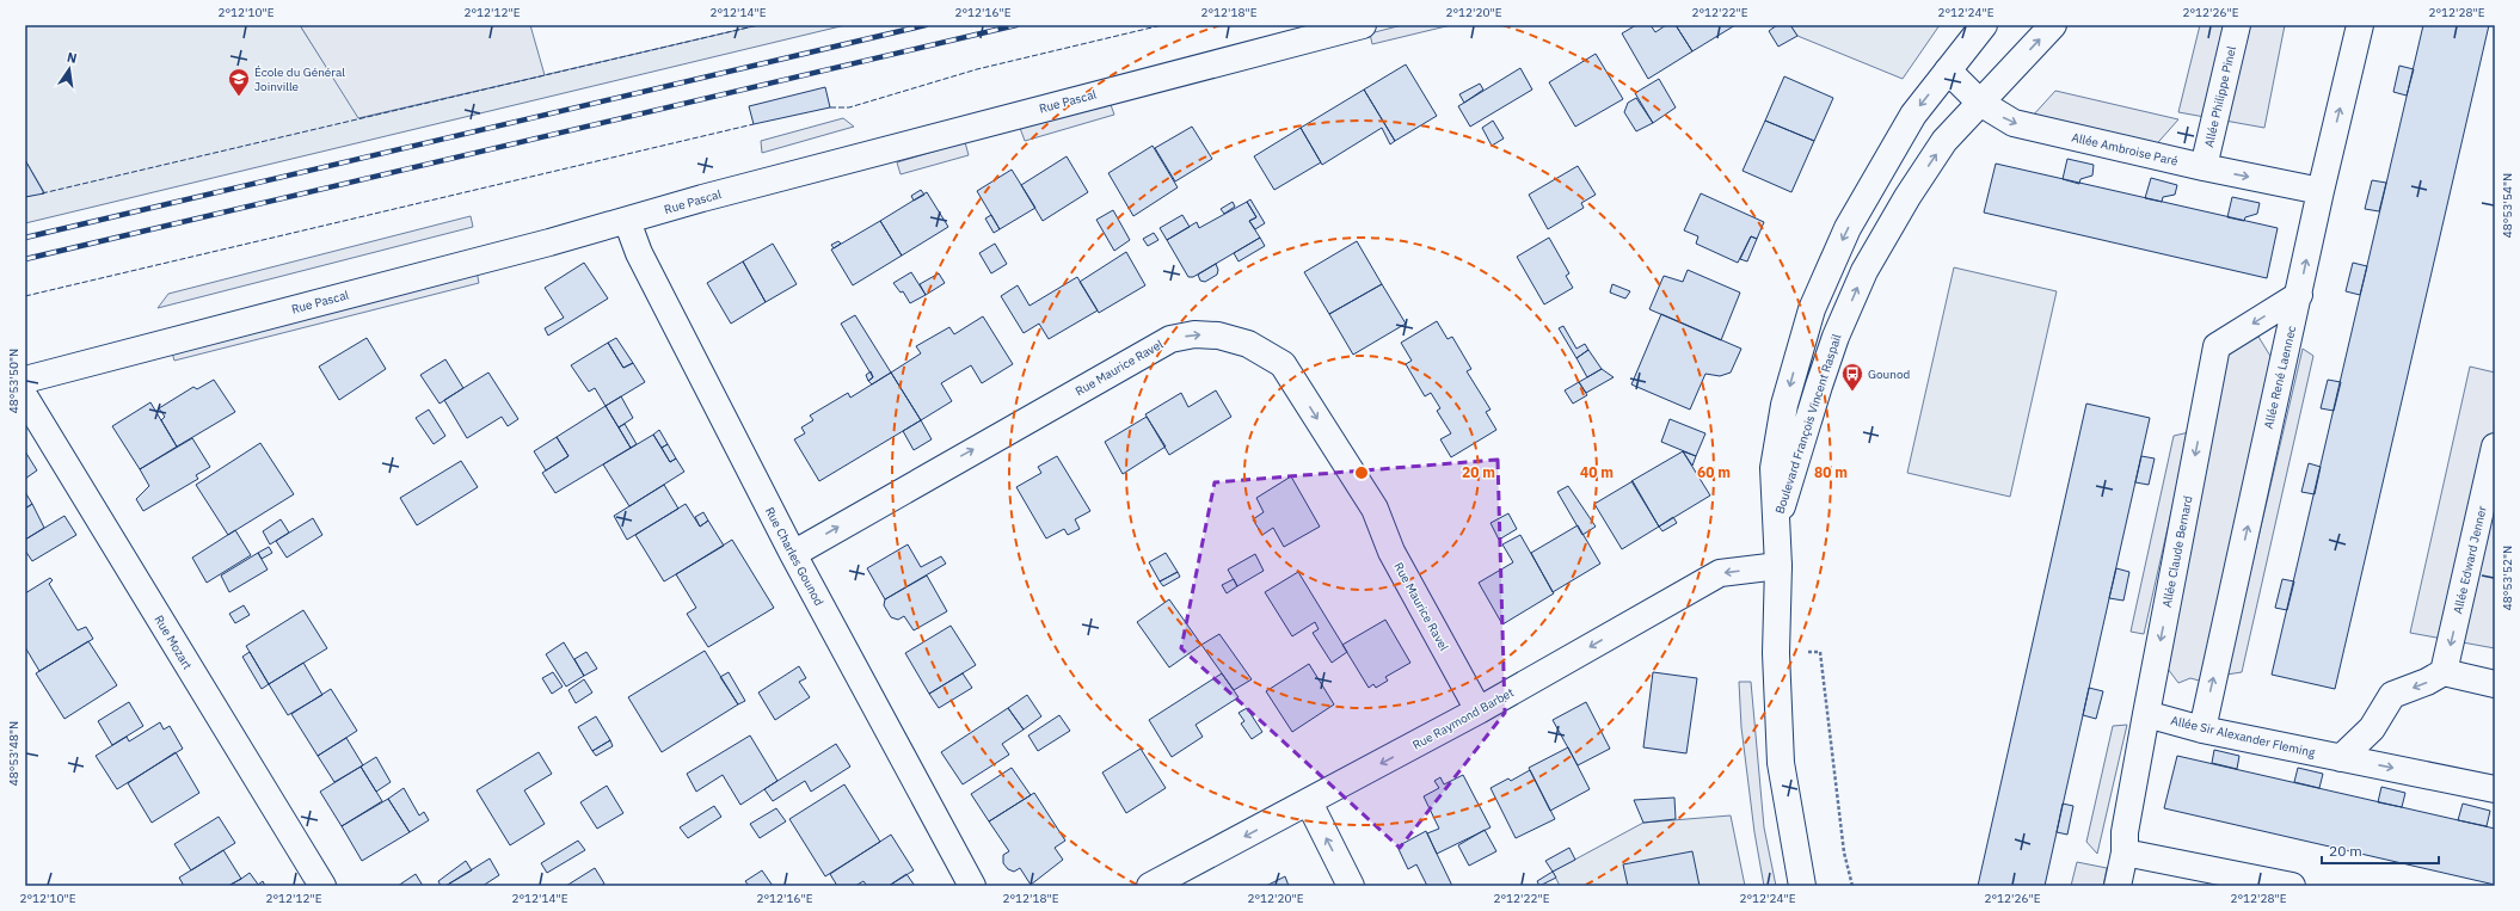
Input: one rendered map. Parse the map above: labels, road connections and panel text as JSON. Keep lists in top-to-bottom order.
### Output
{
  "streets": {
    "street": [
      "Allée Philippe Pinel",
      "Rue Pascal",
      "Allée Ambroise Paré",
      "Rue Maurice Ravel",
      "Allée René Laennec",
      "Boulevard François Vincent Raspail",
      "Allée Claude Bernard",
      "Rue Charles Gounod",
      "Allée Edward Jenner",
      "Rue Mozart",
      "Rue Raymond Barbet",
      "Allée Sir Alexander Fleming"
    ]
  },
  "crossings": [
    ["Allée Philippe Pinel", "Allée Ambroise Paré"],
    ["Rue Pascal", "Rue Charles Gounod"],
    ["Allée Ambroise Paré", "Allée René Laennec"],
    ["Allée Ambroise Paré", "Boulevard François Vincent Raspail"],
    ["Rue Maurice Ravel", "Rue Charles Gounod"],
    ["Rue Maurice Ravel", "Rue Raymond Barbet"],
    ["Allée René Laennec", "Allée Claude Bernard"],
    ["Allée René Laennec", "Allée Sir Alexander Fleming"],
    ["Boulevard François Vincent Raspail", "Rue Raymond Barbet"],
    ["Allée Claude Bernard", "Allée Sir Alexander Fleming"]
  ],
  "one_way": [
    "Allée Ambroise Paré",
    "Allée René Laennec",
    "Allée Claude Bernard",
    "Allée Edward Jenner",
    "Rue Raymond Barbet"
  ],
  "places": {
    "school or university": ["École du Général Joinville"],
    "bus stop": ["Gounod"]
  },
  "scale_bar": "20 m",
  "north": "top",
  "coordinates": [
    "2°12'10\"E",
    "2°12'12\"E",
    "2°12'14\"E",
    "2°12'16\"E",
    "2°12'18\"E",
    "2°12'20\"E",
    "2°12'22\"E",
    "2°12'24\"E",
    "2°12'26\"E",
    "2°12'28\"E",
    "48°53'54\"N",
    "48°53'50\"N",
    "48°53'52\"N",
    "48°53'48\"N"
  ],
  "rings": [
    "20 m",
    "40 m",
    "60 m",
    "80 m"
  ]
}
